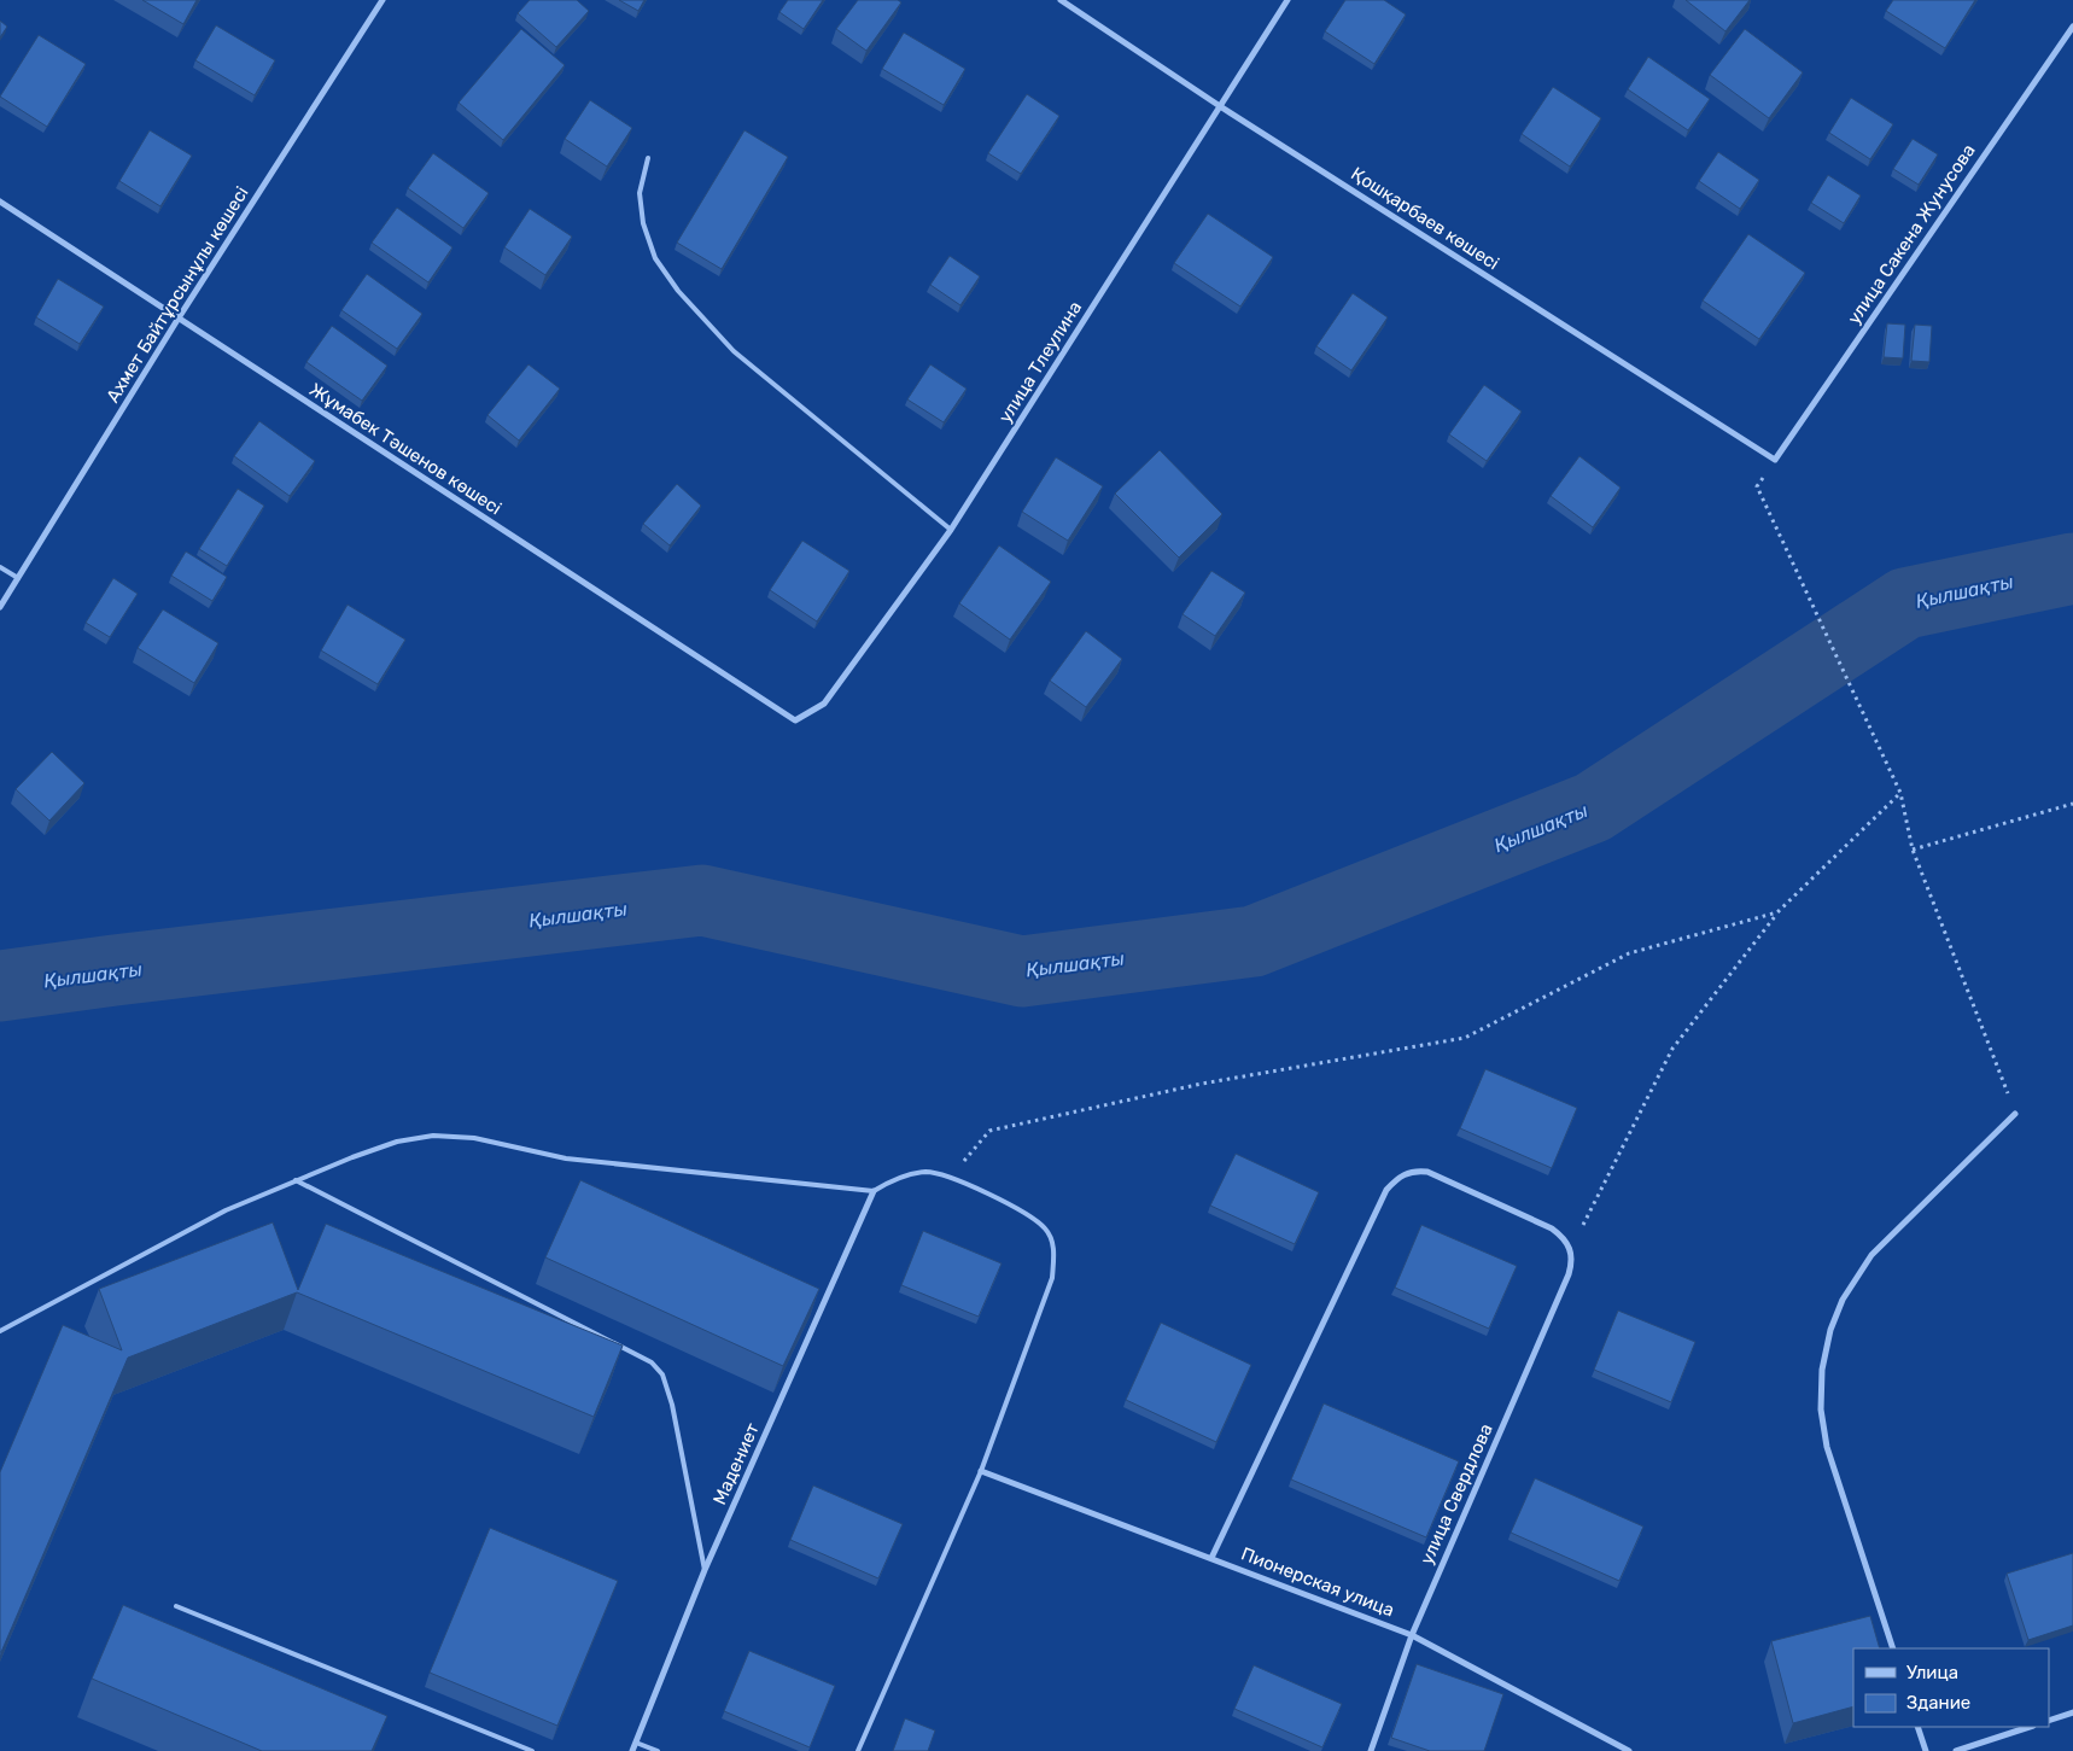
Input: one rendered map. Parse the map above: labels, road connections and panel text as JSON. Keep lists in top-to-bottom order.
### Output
{
  "streets": {
    "street": [
      "Қошқарбаев көшесі",
      "улица Сакена Жунусова",
      "Ахмет Байтұрсынұлы көшесі",
      "улица Тлеулина",
      "Жұмабек Тәшенов көшесі",
      "Мадениет",
      "улица Свердлова",
      "Пионерская улица"
    ]
  },
  "crossings": [
    ["Қошқарбаев көшесі", "улица Сакена Жунусова"],
    ["Қошқарбаев көшесі", "улица Тлеулина"],
    ["Ахмет Байтұрсынұлы көшесі", "Жұмабек Тәшенов көшесі"],
    ["улица Тлеулина", "Жұмабек Тәшенов көшесі"],
    ["улица Свердлова", "Пионерская улица"]
  ],
  "water": ["Қылшақты"],
  "legend": ["Улица", "Здание"]
}
